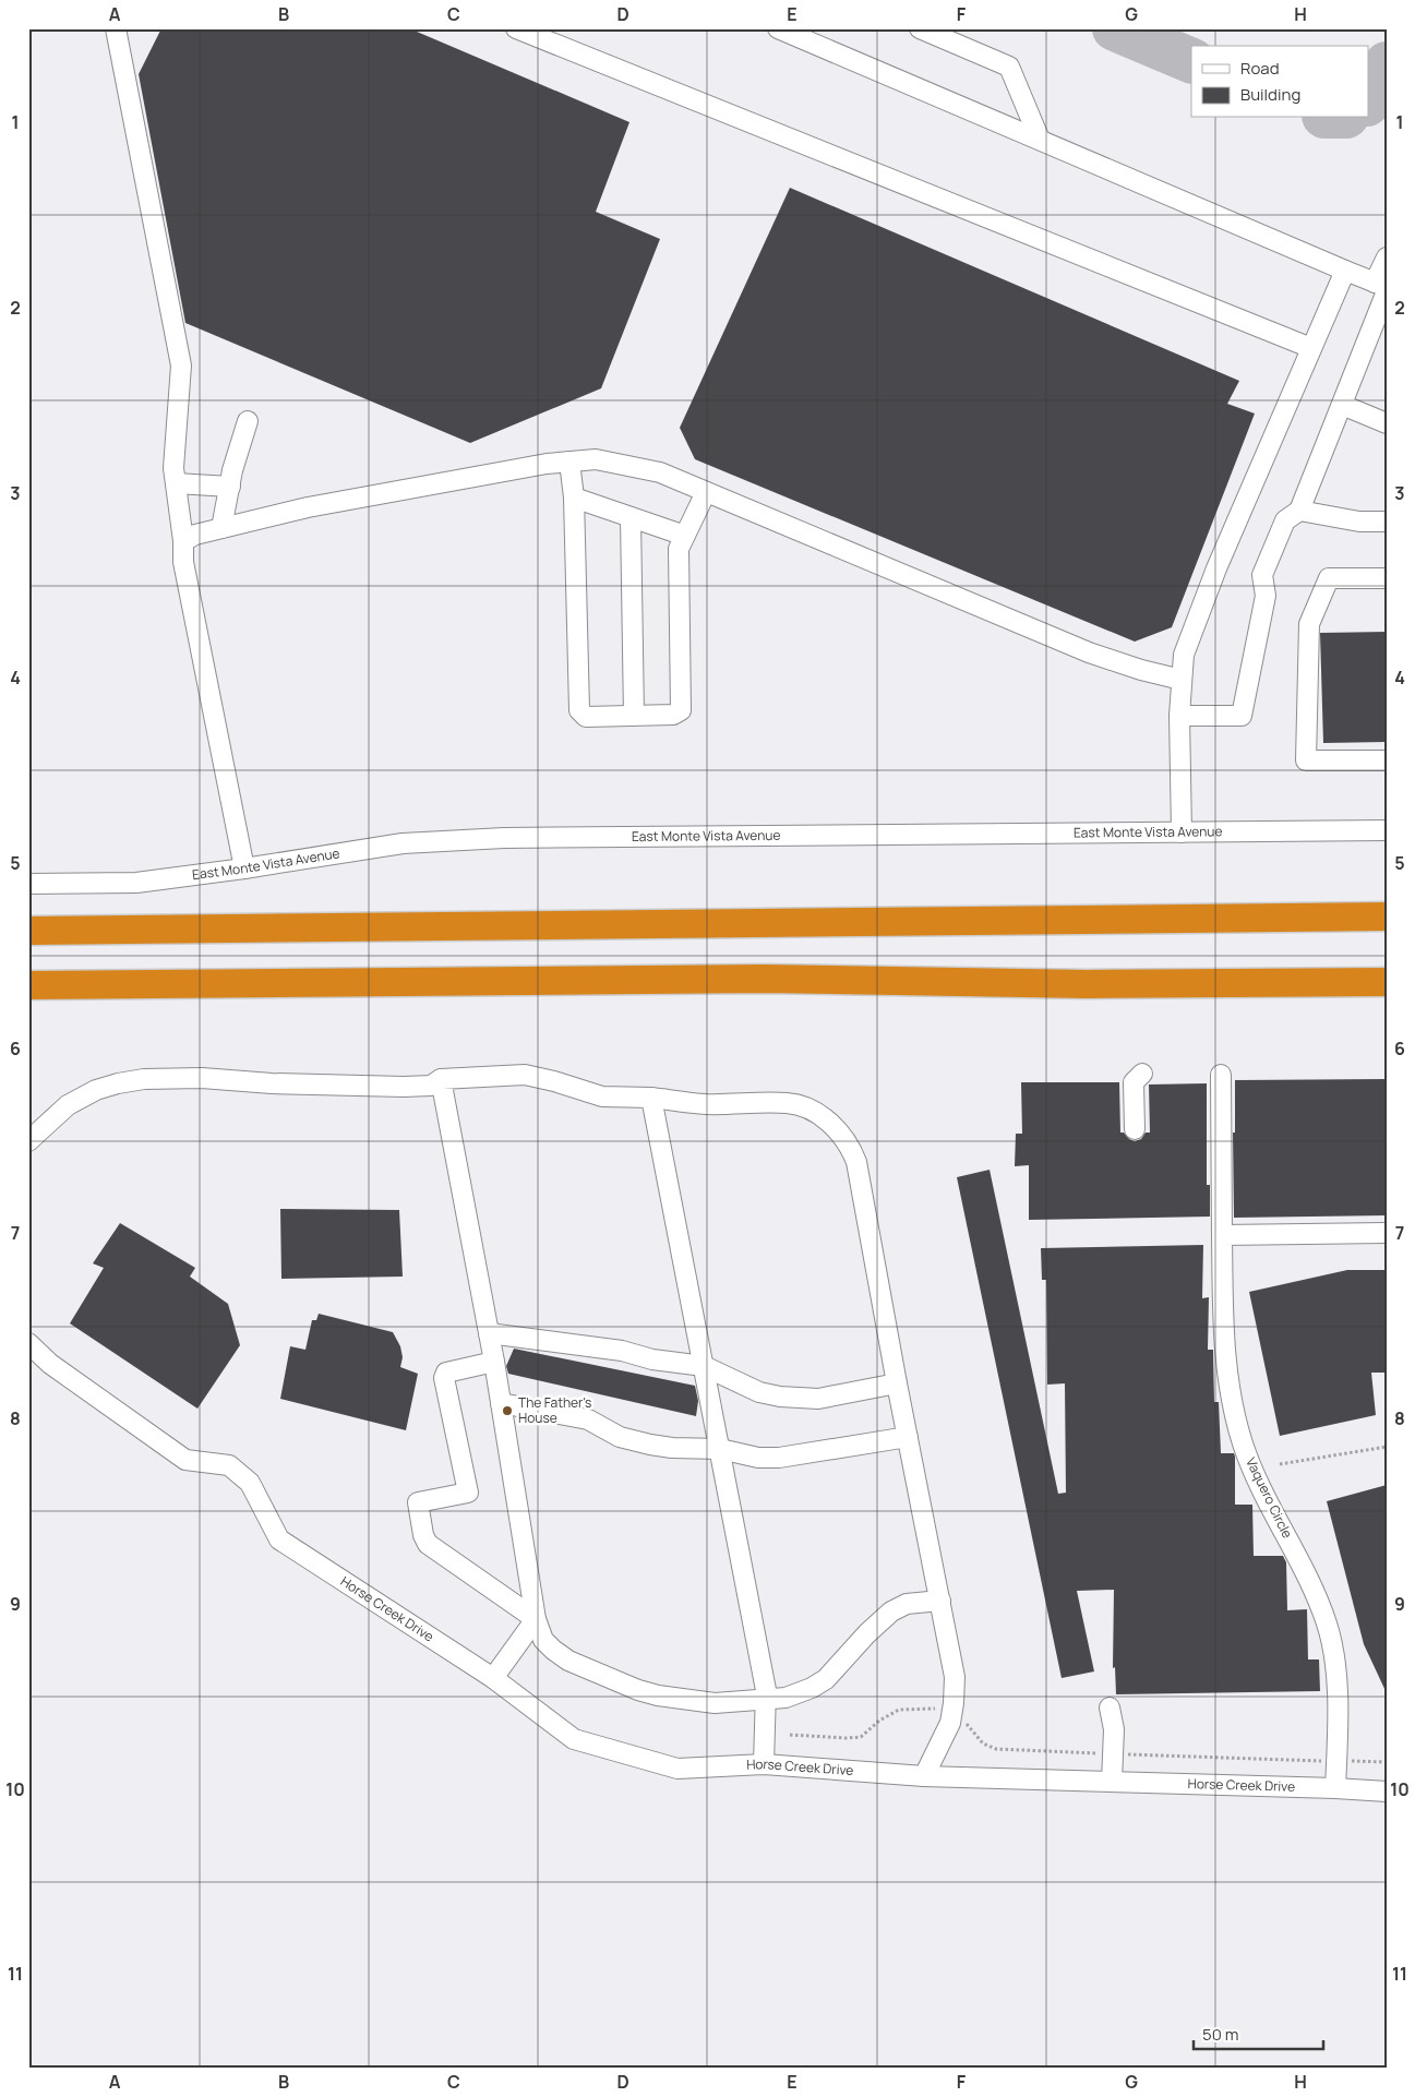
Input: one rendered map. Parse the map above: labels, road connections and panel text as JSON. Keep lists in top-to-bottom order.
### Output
{
  "streets": {
    "street": ["East Monte Vista Avenue", "Vaquero Circle", "Horse Creek Drive"]
  },
  "crossings": [
    ["Vaquero Circle", "Horse Creek Drive"]
  ],
  "places": ["The Father's House"],
  "legend": ["Road", "Building"],
  "scale_bar": "50 m",
  "grid": {
    "columns": [
      "A",
      "B",
      "C",
      "D",
      "E",
      "F",
      "G",
      "H"
    ],
    "rows": [
      "1",
      "2",
      "3",
      "4",
      "5",
      "6",
      "7",
      "8",
      "9",
      "10",
      "11"
    ]
  }
}
